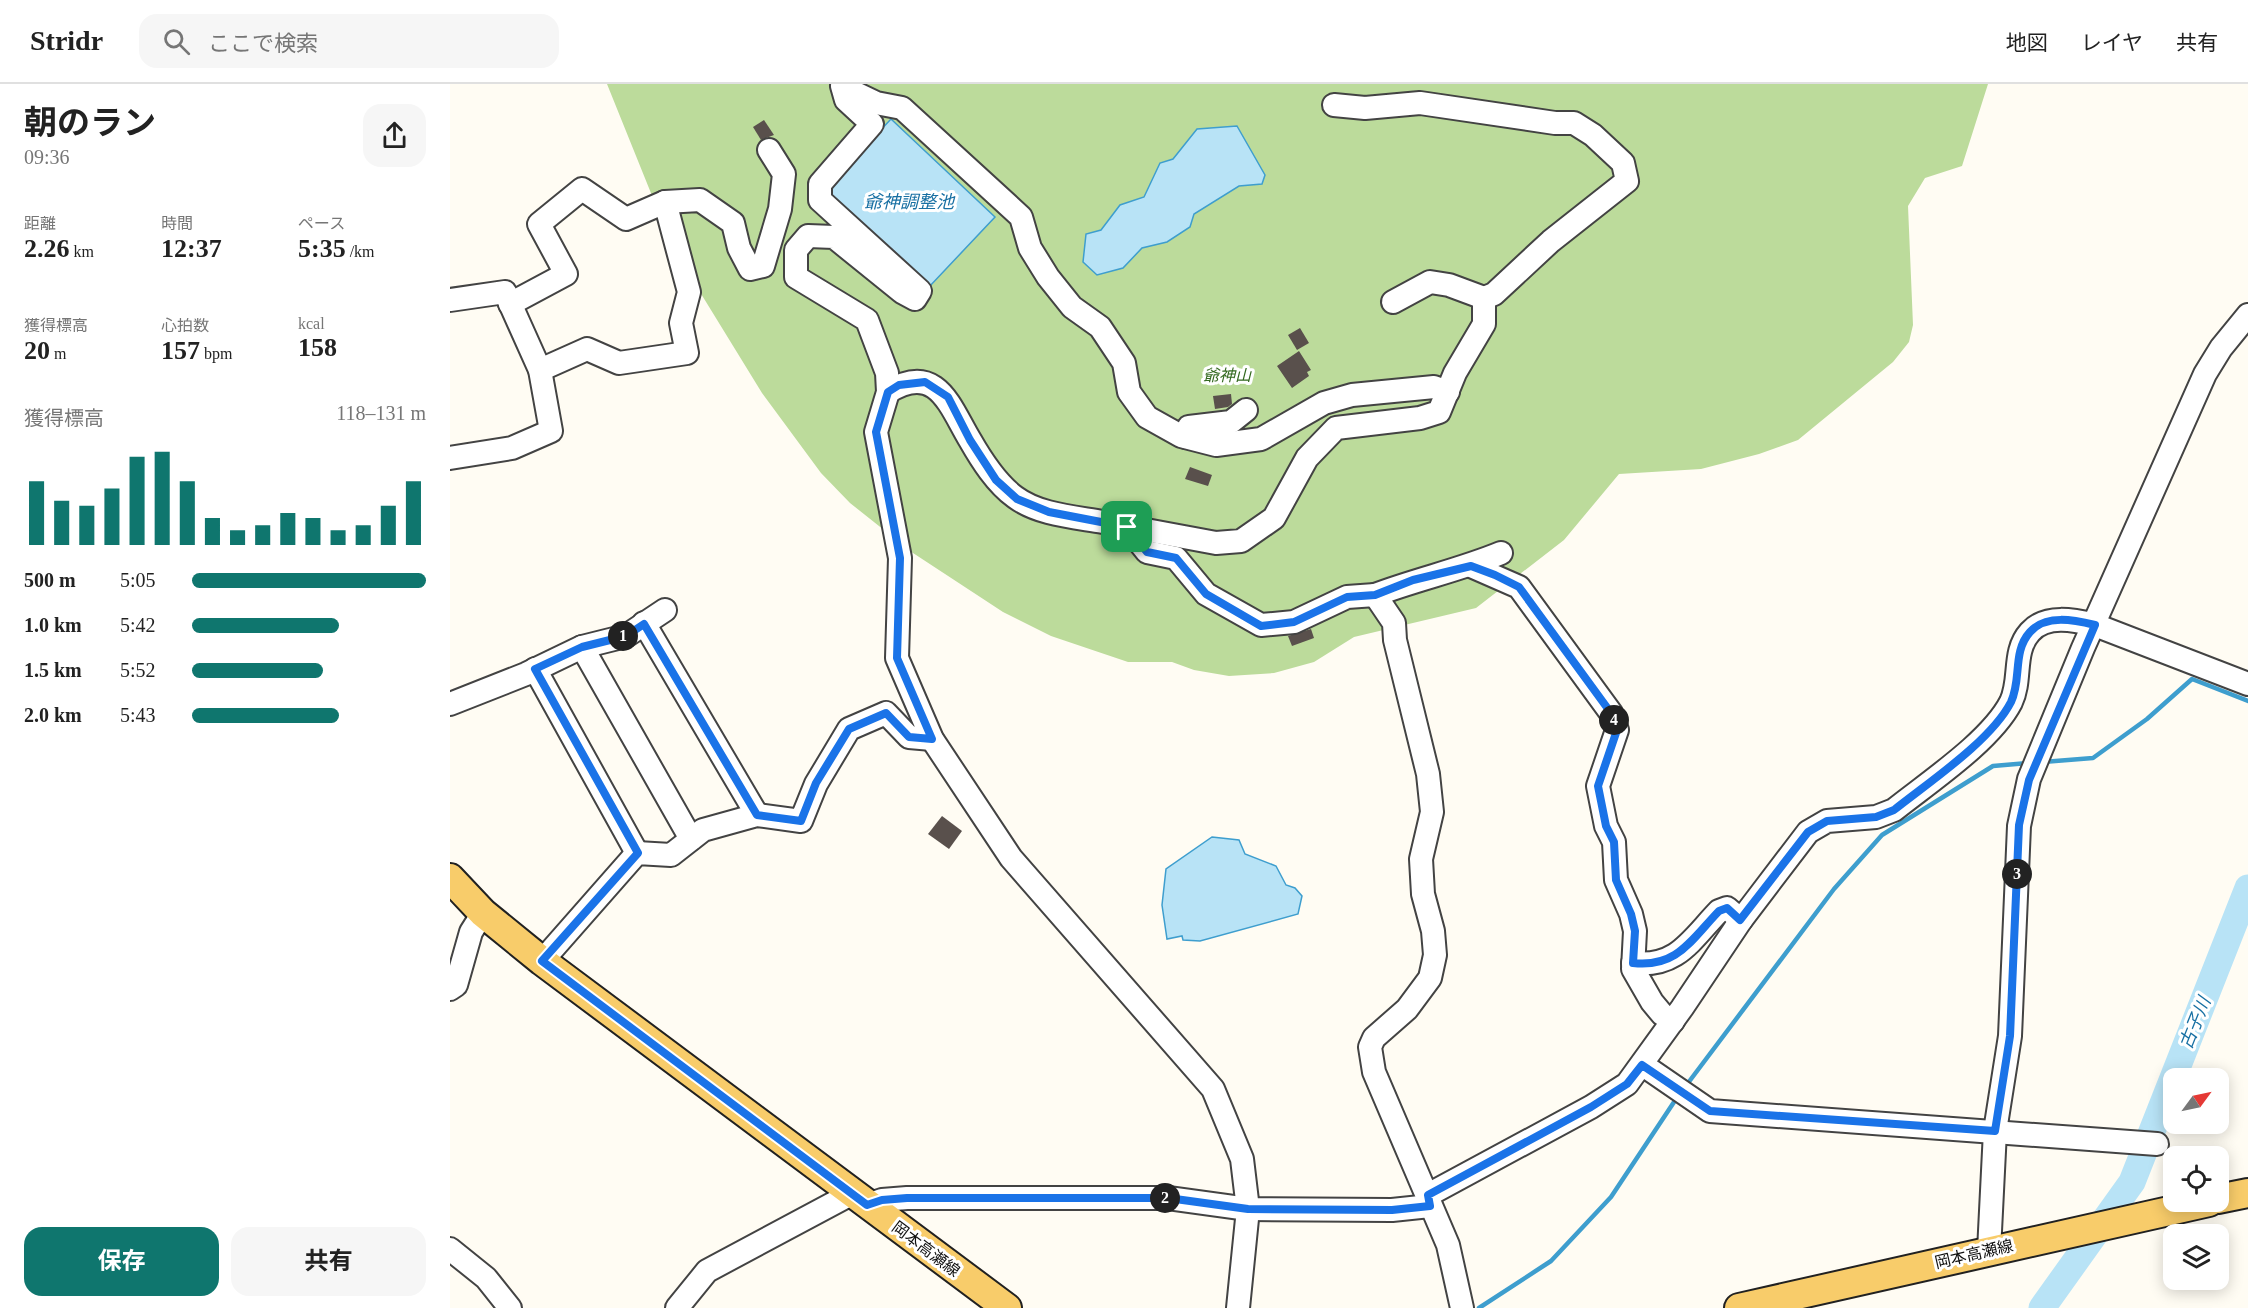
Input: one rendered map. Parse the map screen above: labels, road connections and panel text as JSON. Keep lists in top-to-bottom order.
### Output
{
  "streets": {
    "main road": ["岡本高瀬線"]
  },
  "water": ["爺神調整池", "古子川"],
  "parks": ["爺神山"],
  "north": "top right",
  "page": {
    "header": "Stridr",
    "search": "ここで検索",
    "nav": ["地図", "レイヤ", "共有"],
    "heading": ["朝のラン", "09:36"],
    "stats": [
      ["距離", "2.26 km"],
      ["時間", "12:37"],
      ["ペース", "5:35 /km"],
      ["獲得標高", "20 m"],
      ["心拍数", "157 bpm"],
      ["kcal", "158"]
    ],
    "chart": ["獲得標高", "118–131 m"],
    "list": [
      {
        "name": "500 m",
        "note": "5:05"
      },
      {
        "name": "1.0 km",
        "note": "5:42"
      },
      {
        "name": "1.5 km",
        "note": "5:52"
      },
      {
        "name": "2.0 km",
        "note": "5:43"
      }
    ],
    "pins": [
      "1",
      "4",
      "3",
      "2"
    ],
    "buttons": ["保存", "共有"]
  }
}
